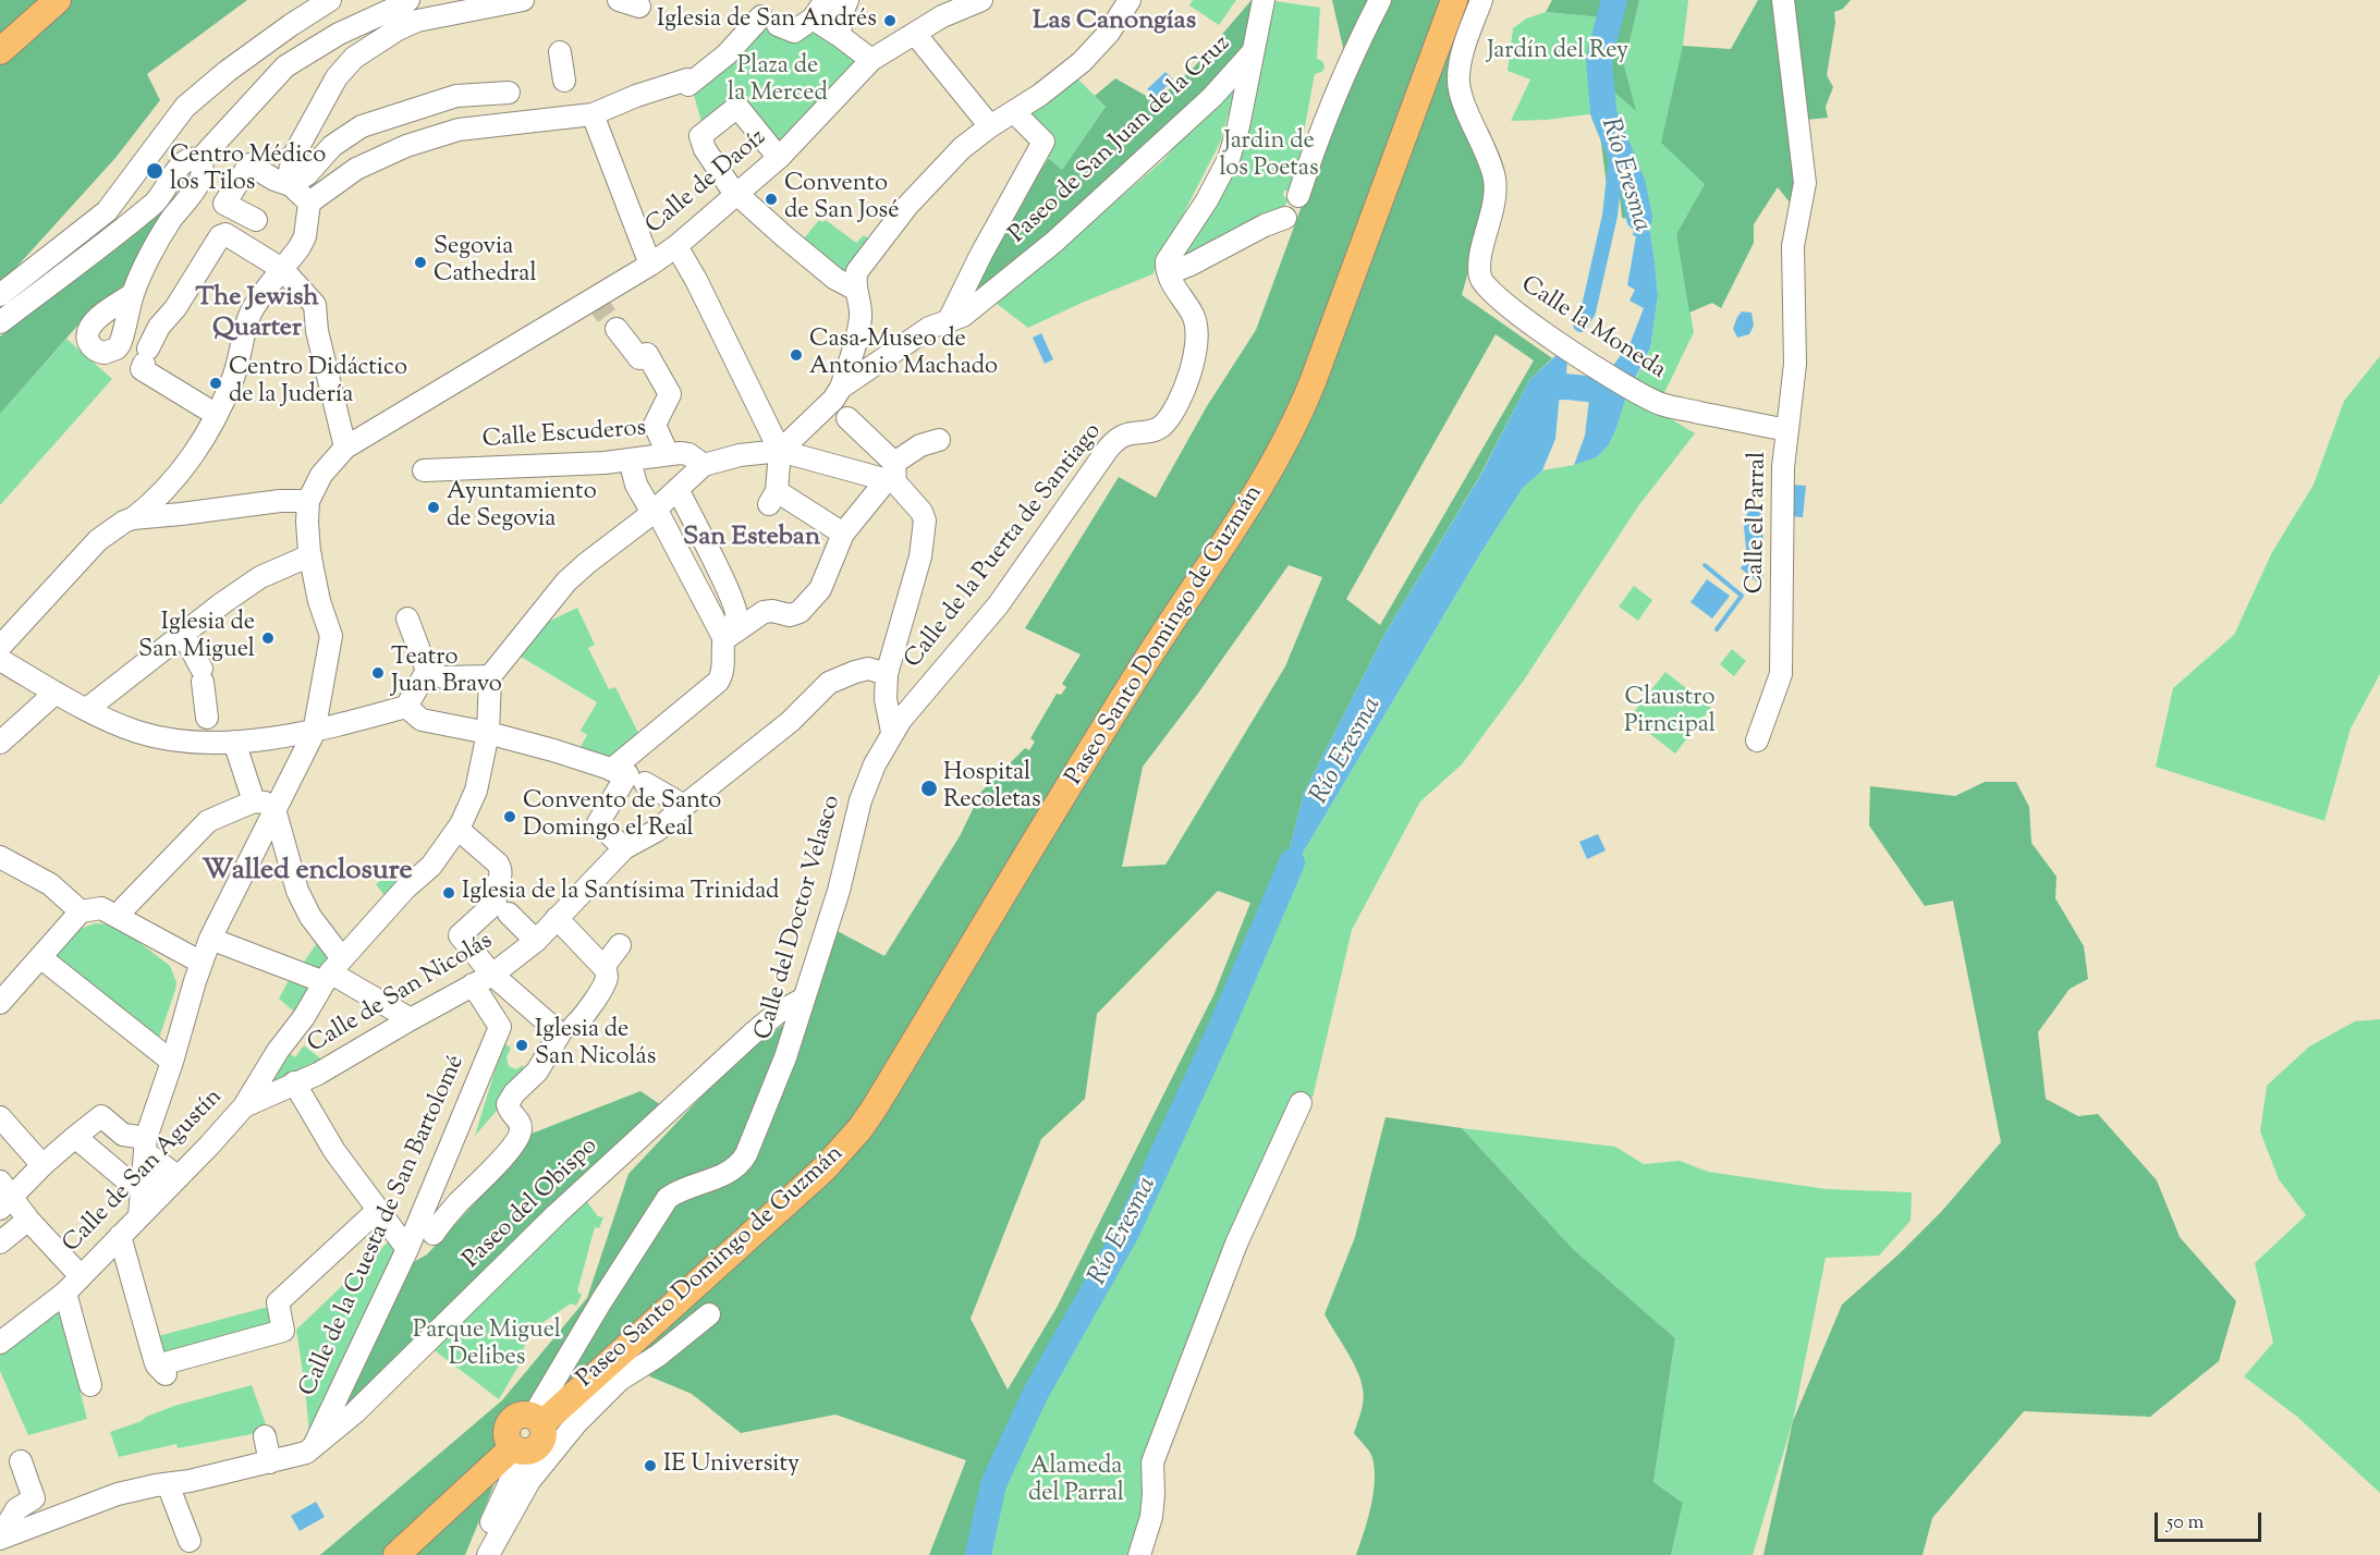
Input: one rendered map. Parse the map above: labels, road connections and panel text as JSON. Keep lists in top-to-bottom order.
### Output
{
  "streets": {
    "main road": ["Paseo Santo Domingo de Guzmán"],
    "street": [
      "Paseo de San Juan de la Cruz",
      "Calle de Daoíz",
      "Calle la Moneda",
      "Calle Escuderos",
      "Calle el Parral",
      "Calle de la Puerta de Santiago",
      "Calle del Doctor Velasco",
      "Calle de San Nicolás",
      "Calle de San Agustín",
      "Paseo del Obispo",
      "Calle de la Cuesta de San Bartolomé"
    ]
  },
  "crossings": [
    ["Paseo de San Juan de la Cruz", "Calle de la Puerta de Santiago"],
    ["Calle la Moneda", "Calle el Parral"],
    ["Calle de la Puerta de Santiago", "Calle del Doctor Velasco"],
    ["Paseo Santo Domingo de Guzmán", "Calle del Doctor Velasco"],
    ["Calle del Doctor Velasco", "Paseo del Obispo"],
    ["Calle de San Nicolás", "Calle de San Agustín"],
    ["Calle de San Nicolás", "Calle de la Cuesta de San Bartolomé"],
    ["Paseo del Obispo", "Calle de la Cuesta de San Bartolomé"]
  ],
  "districts": [
    "Las Canongías",
    "The Jewish Quarter",
    "San Esteban",
    "Walled enclosure"
  ],
  "water": ["Río Eresma"],
  "parks": [
    "Jardín del Rey",
    "Plaza de la Merced",
    "Jardin de los Poetas",
    "Claustro Pirncipal",
    "Parque Miguel Delibes",
    "Alameda del Parral"
  ],
  "places": [
    "Iglesia de San Andrés",
    "Centro Médico los Tilos",
    "Convento de San José",
    "Segovia Cathedral",
    "Casa-Museo de Antonio Machado",
    "Centro Didáctico de la Judería",
    "Ayuntamiento de Segovia",
    "Iglesia de San Miguel",
    "Teatro Juan Bravo",
    "Hospital Recoletas",
    "Convento de Santo Domingo el Real",
    "Iglesia de la Santísima Trinidad",
    "Iglesia de San Nicolás",
    "IE University"
  ],
  "scale_bar": "50 m"
}
